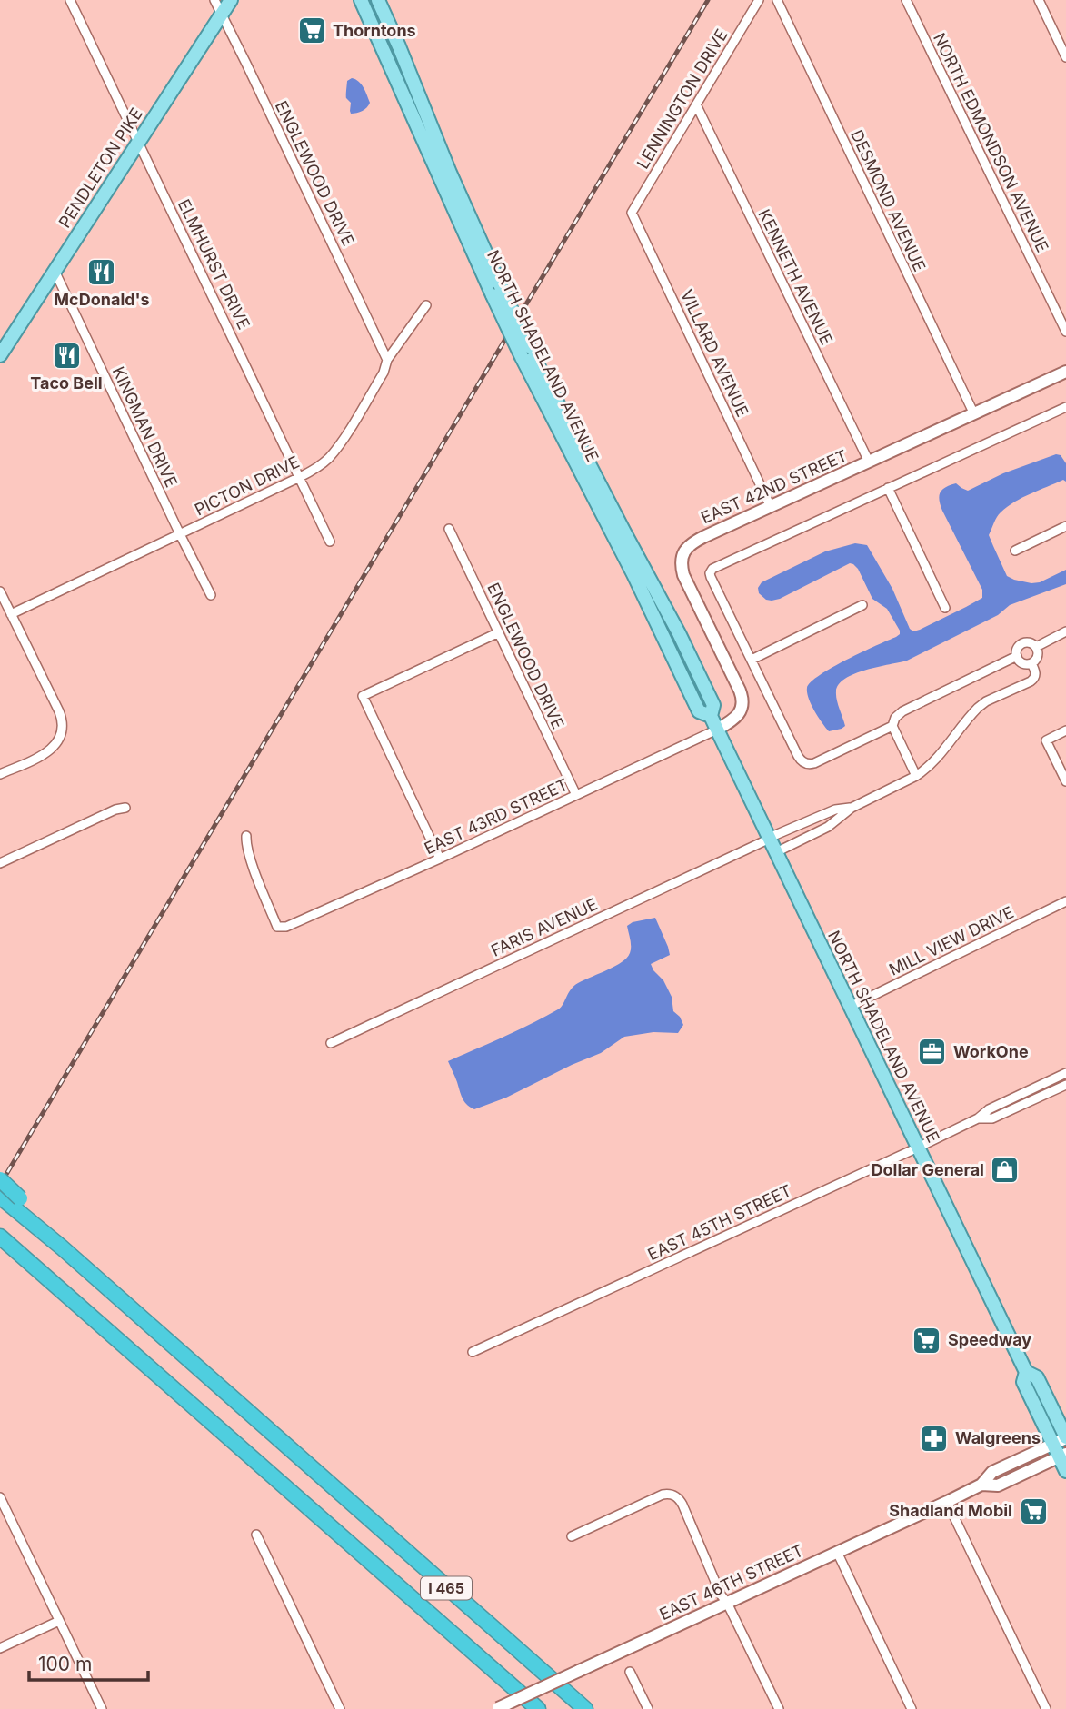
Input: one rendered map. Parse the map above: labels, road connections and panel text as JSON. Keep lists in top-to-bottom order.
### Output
{
  "streets": {
    "highway": ["I 465"],
    "main road": ["PENDLETON PIKE", "NORTH SHADELAND AVENUE"],
    "street": [
      "LENNINGTON DRIVE",
      "NORTH EDMONDSON AVENUE",
      "ENGLEWOOD DRIVE",
      "DESMOND AVENUE",
      "ELMHURST DRIVE",
      "KENNETH AVENUE",
      "VILLARD AVENUE",
      "KINGMAN DRIVE",
      "PICTON DRIVE",
      "EAST 42ND STREET",
      "EAST 43RD STREET",
      "FARIS AVENUE",
      "MILL VIEW DRIVE",
      "EAST 45TH STREET",
      "EAST 46TH STREET"
    ]
  },
  "crossings": [
    ["LENNINGTON DRIVE", "KENNETH AVENUE"],
    ["LENNINGTON DRIVE", "VILLARD AVENUE"],
    ["PENDLETON PIKE", "ENGLEWOOD DRIVE"],
    ["PENDLETON PIKE", "ELMHURST DRIVE"],
    ["PENDLETON PIKE", "KINGMAN DRIVE"],
    ["ENGLEWOOD DRIVE", "PICTON DRIVE"],
    ["ENGLEWOOD DRIVE", "EAST 43RD STREET"],
    ["DESMOND AVENUE", "EAST 42ND STREET"],
    ["ELMHURST DRIVE", "PICTON DRIVE"],
    ["KENNETH AVENUE", "EAST 42ND STREET"],
    ["VILLARD AVENUE", "EAST 42ND STREET"],
    ["NORTH SHADELAND AVENUE", "EAST 42ND STREET"],
    ["NORTH SHADELAND AVENUE", "EAST 43RD STREET"],
    ["NORTH SHADELAND AVENUE", "FARIS AVENUE"],
    ["NORTH SHADELAND AVENUE", "MILL VIEW DRIVE"],
    ["NORTH SHADELAND AVENUE", "EAST 45TH STREET"],
    ["NORTH SHADELAND AVENUE", "EAST 46TH STREET"],
    ["KINGMAN DRIVE", "PICTON DRIVE"],
    ["EAST 42ND STREET", "EAST 43RD STREET"]
  ],
  "places": {
    "supermarket": ["Thorntons", "Speedway", "Shadland Mobil"],
    "restaurant": ["McDonald's", "Taco Bell"],
    "office": ["WorkOne"],
    "shop": ["Dollar General"],
    "pharmacy": ["Walgreens"]
  },
  "scale_bar": "100 m"
}
